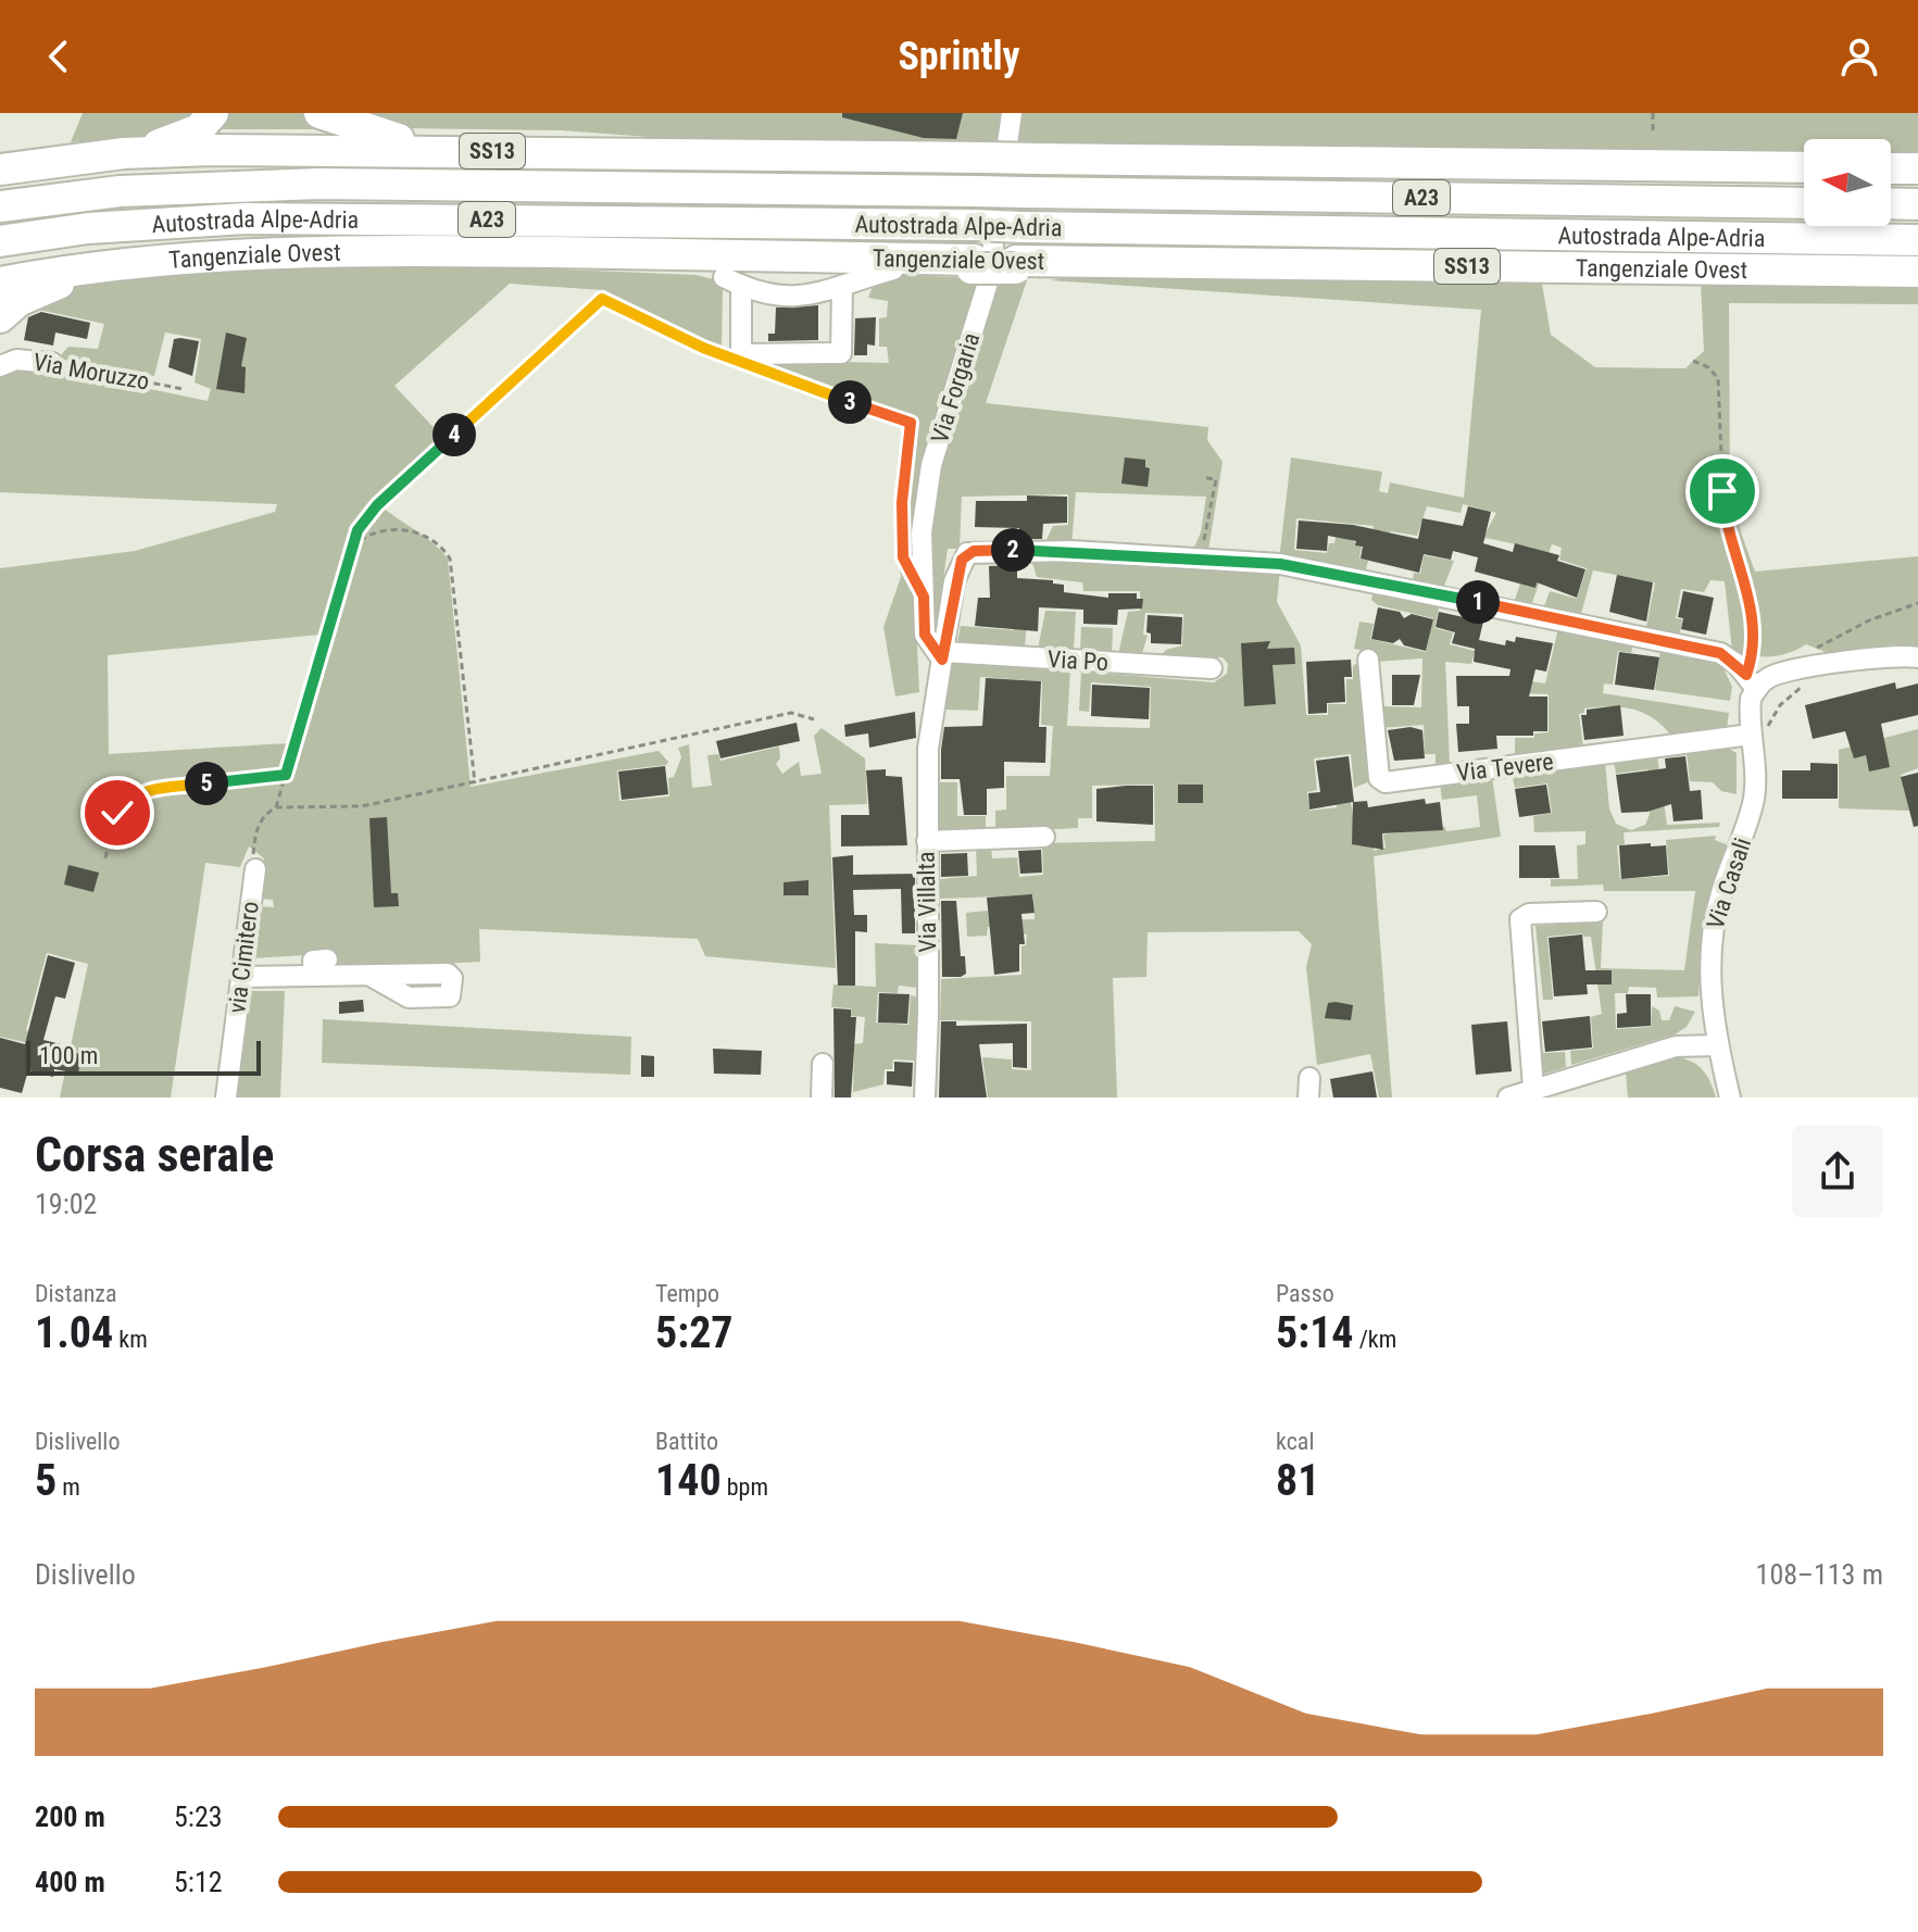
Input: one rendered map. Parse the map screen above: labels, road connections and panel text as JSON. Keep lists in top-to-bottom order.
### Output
{
  "streets": {
    "highway": [
      "SS13",
      "A23",
      "Autostrada Alpe-Adria",
      "Tangenziale Ovest"
    ],
    "street": [
      "Via Moruzzo",
      "Via Forgaria",
      "Via Po",
      "Via Tevere",
      "Via Casali",
      "Via Villalta",
      "via Cimitero"
    ]
  },
  "crossings": [
    ["Via Forgaria", "Via Po"],
    ["Via Forgaria", "Via Villalta"],
    ["Via Po", "Via Villalta"],
    ["Via Tevere", "Via Casali"]
  ],
  "scale_bar": "100 m",
  "north": "left",
  "page": {
    "header": "Sprintly",
    "pins": [
      "3",
      "4",
      "2",
      "1",
      "5"
    ],
    "scale": "100 m",
    "heading": ["Corsa serale", "19:02"],
    "stats": [
      ["Distanza", "1.04 km"],
      ["Tempo", "5:27"],
      ["Passo", "5:14 /km"],
      ["Dislivello", "5 m"],
      ["Battito", "140 bpm"],
      ["kcal", "81"]
    ],
    "chart": ["Dislivello", "108–113 m"],
    "list": [
      {
        "name": "200 m",
        "note": "5:23"
      },
      {
        "name": "400 m",
        "note": "5:12"
      }
    ]
  }
}
